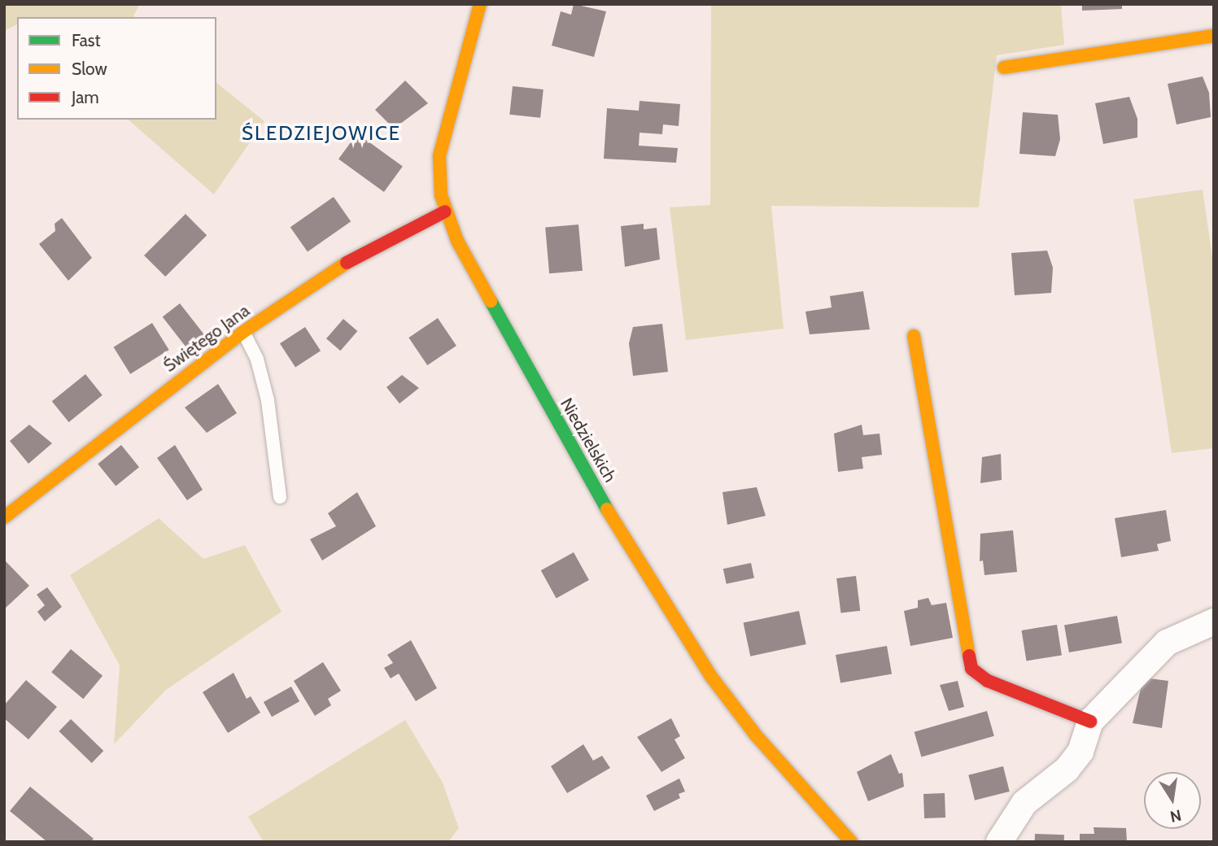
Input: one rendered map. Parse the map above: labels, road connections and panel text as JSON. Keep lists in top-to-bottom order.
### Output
{
  "streets": {
    "street": ["Świętego Jana", "Niedzielskich"]
  },
  "crossings": [
    ["Świętego Jana", "Niedzielskich"]
  ],
  "districts": ["ŚLEDZIEJOWICE"],
  "legend": ["Fast", "Slow", "Jam"],
  "north": "bottom"
}
